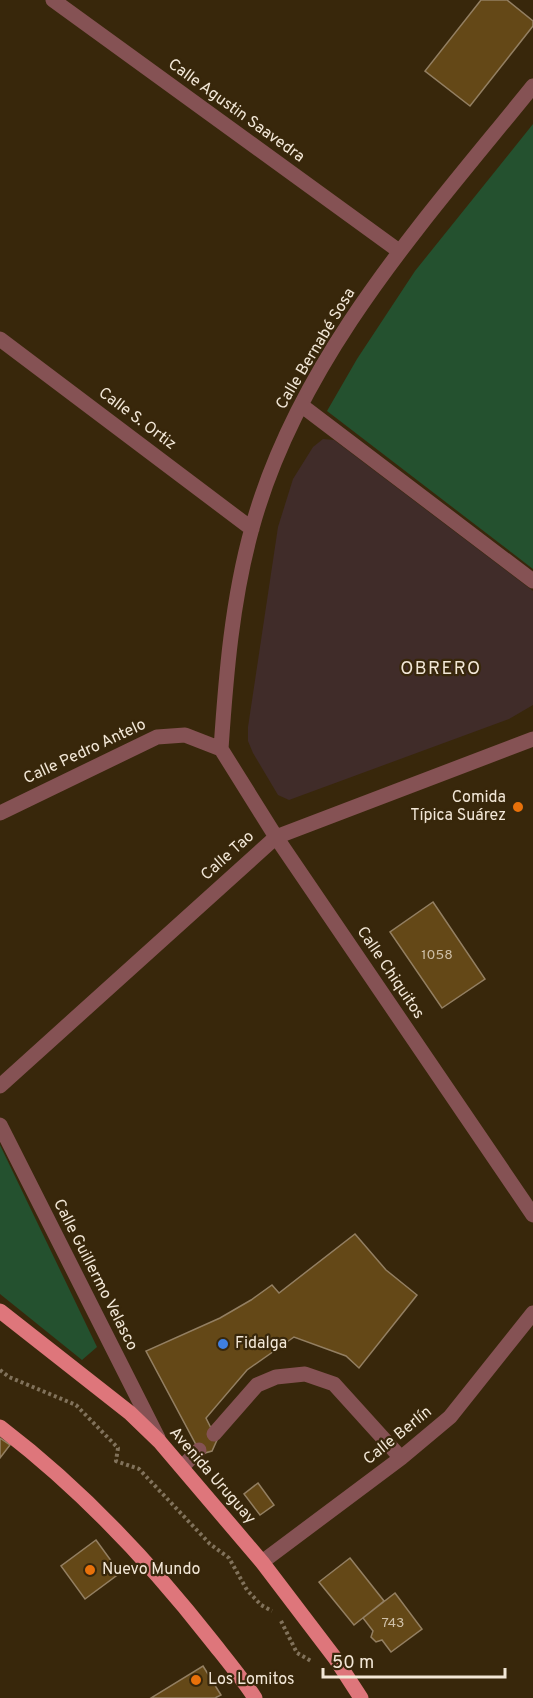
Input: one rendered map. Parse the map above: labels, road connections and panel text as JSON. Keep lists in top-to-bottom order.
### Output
{
  "streets": {
    "main road": ["Avenida Uruguay"],
    "street": [
      "Calle Agustin Saavedra",
      "Calle Bernabé Sosa",
      "Calle S. Ortiz",
      "Calle Pedro Antelo",
      "Calle Tao",
      "Calle Chiquitos",
      "Calle Guillermo Velasco",
      "Calle Berlín"
    ]
  },
  "crossings": [
    ["Calle Agustin Saavedra", "Calle Bernabé Sosa"],
    ["Calle Bernabé Sosa", "Calle S. Ortiz"],
    ["Calle Bernabé Sosa", "Calle Pedro Antelo"],
    ["Calle Bernabé Sosa", "Calle Chiquitos"],
    ["Calle Pedro Antelo", "Calle Chiquitos"],
    ["Calle Tao", "Calle Chiquitos"],
    ["Calle Guillermo Velasco", "Avenida Uruguay"],
    ["Calle Berlín", "Avenida Uruguay"]
  ],
  "districts": ["OBRERO"],
  "places": [
    "Comida Típica Suárez",
    "Fidalga",
    "Nuevo Mundo",
    "Los Lomitos"
  ],
  "house_numbers": ["1058", "743"],
  "scale_bar": "50 m"
}
